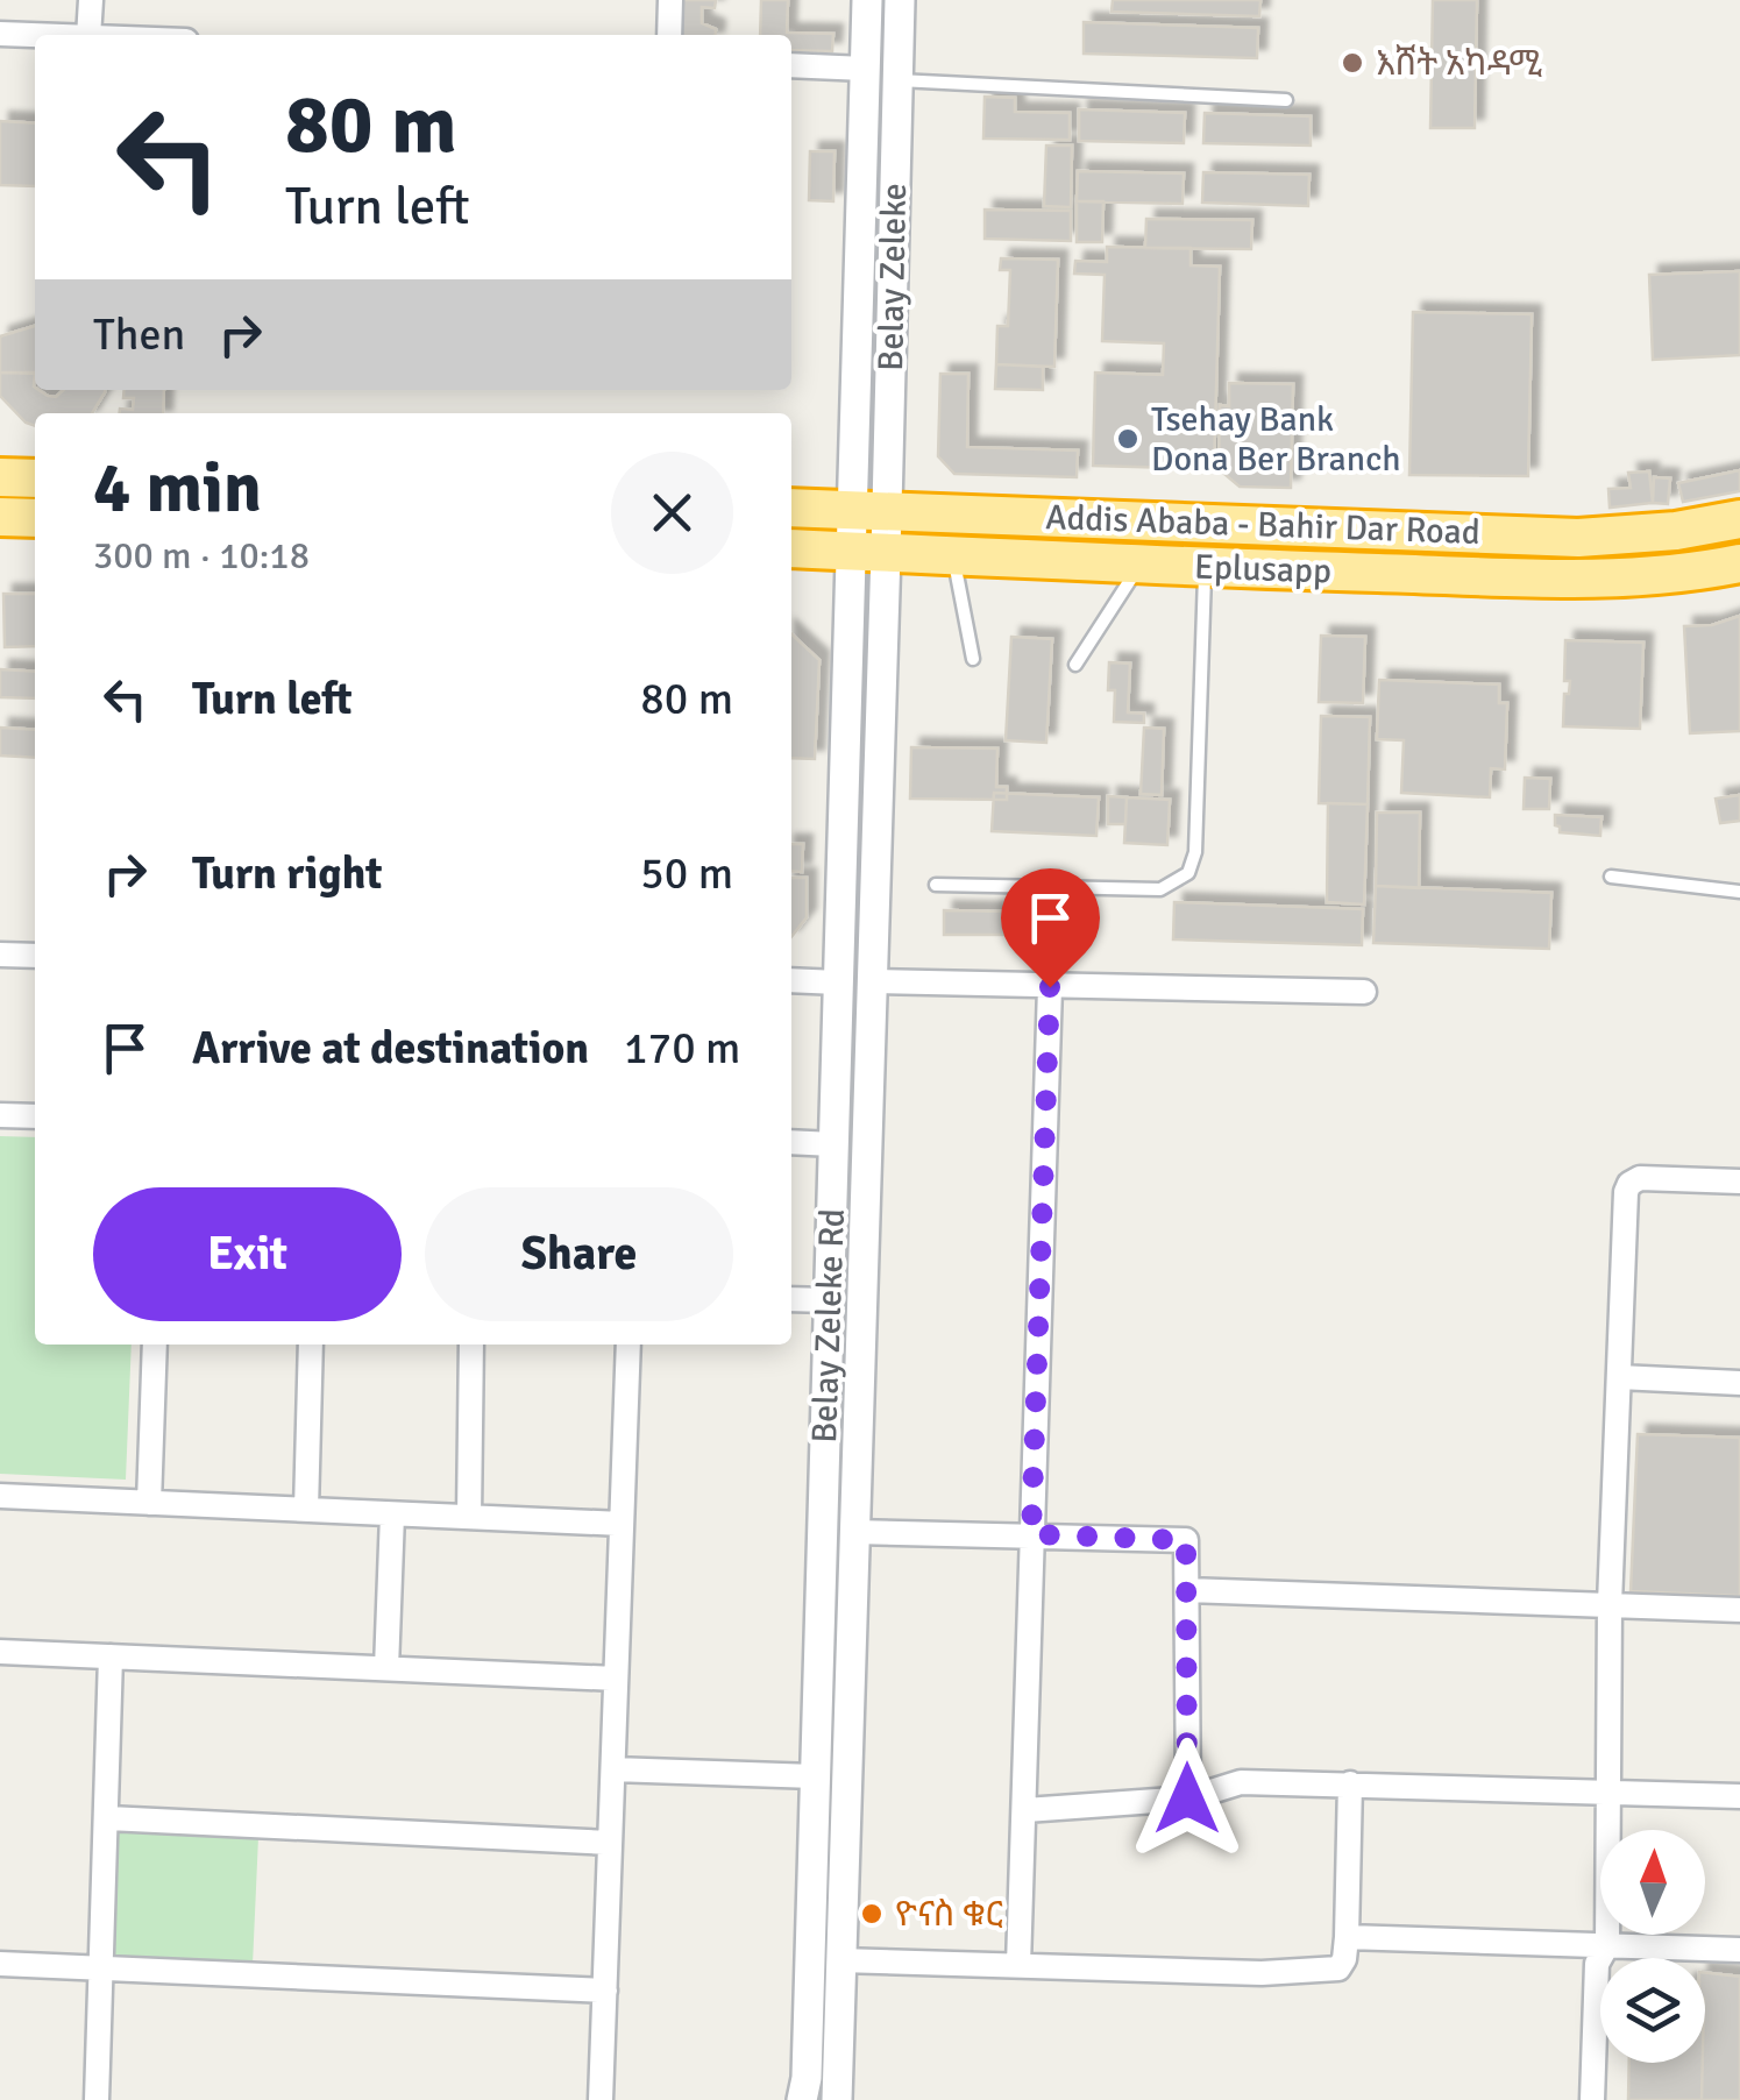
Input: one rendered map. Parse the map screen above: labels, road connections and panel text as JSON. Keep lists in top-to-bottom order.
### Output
{
  "streets": {
    "highway": ["Addis Ababa - Bahir Dar Road", "Eplusapp"],
    "street": ["Belay Zeleke", "Belay Zeleke Rd"]
  },
  "crossings": [
    ["Belay Zeleke", "Addis Ababa - Bahir Dar Road"],
    ["Belay Zeleke", "Eplusapp"],
    ["Belay Zeleke", "Belay Zeleke Rd"],
    ["Eplusapp", "Belay Zeleke Rd"]
  ],
  "places": ["እሸት አካዳሚ", "Tsehay Bank Dona Ber Branch", "ዮናስ ቁር"],
  "north": "top",
  "page": {
    "turn": ["80 m", "Turn left"],
    "then": "Then",
    "heading": ["4 min", "300 m · 10:18"],
    "list": [
      {
        "name": "Turn left",
        "value": "80 m"
      },
      {
        "name": "Turn right",
        "value": "50 m"
      },
      {
        "name": "Arrive at destination",
        "value": "170 m"
      }
    ],
    "buttons": ["Exit", "Share"]
  }
}
